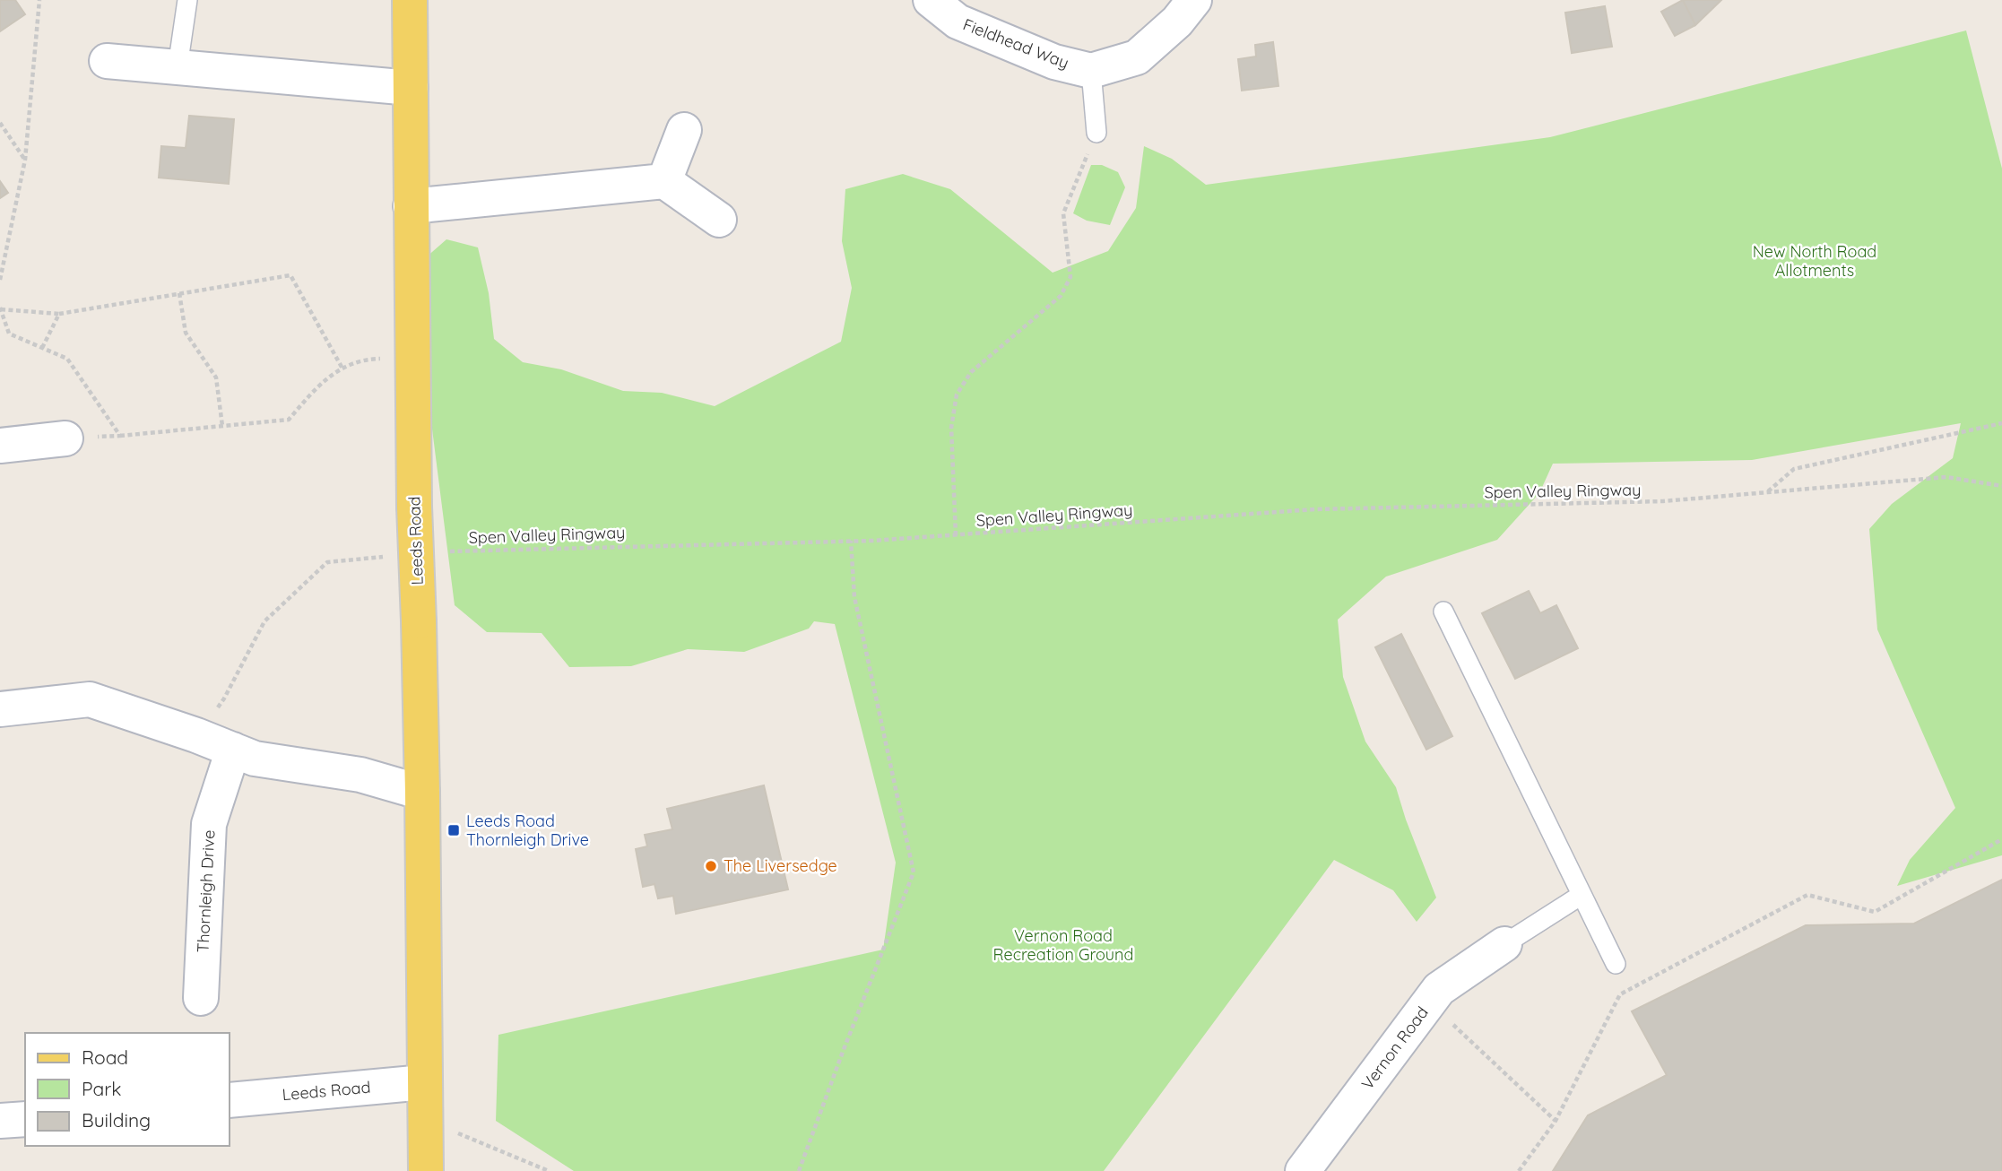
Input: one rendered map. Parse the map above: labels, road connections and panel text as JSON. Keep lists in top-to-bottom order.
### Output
{
  "streets": {
    "main road": ["Leeds Road"],
    "street": ["Fieldhead Way", "Thornleigh Drive", "Vernon Road"],
    "path": ["Spen Valley Ringway"]
  },
  "parks": ["New North Road Allotments", "Vernon Road Recreation Ground"],
  "places": {
    "transit": ["Leeds Road Thornleigh Drive"],
    "other": ["The Liversedge"]
  },
  "legend": ["Road", "Park", "Building"]
}
